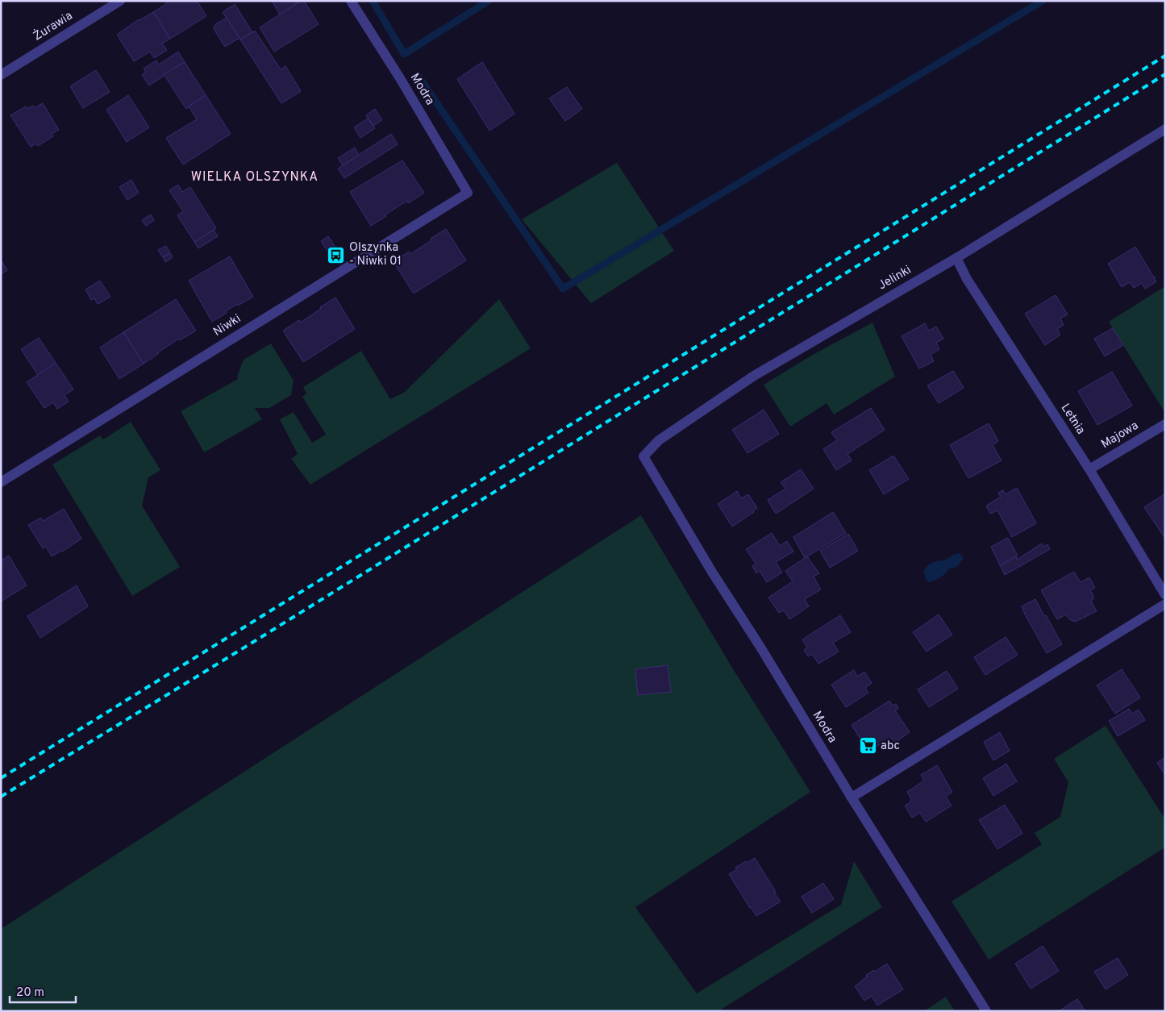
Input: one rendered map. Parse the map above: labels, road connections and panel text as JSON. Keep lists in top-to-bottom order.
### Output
{
  "streets": {
    "street": [
      "Żurawia",
      "Modra",
      "Jelinki",
      "Niwki",
      "Letnia",
      "Majowa"
    ]
  },
  "crossings": [
    ["Modra", "Jelinki"],
    ["Modra", "Niwki"],
    ["Jelinki", "Letnia"],
    ["Letnia", "Majowa"]
  ],
  "districts": ["WIELKA OLSZYNKA"],
  "places": {
    "bus stop": ["Olszynka - Niwki 01"],
    "supermarket": ["abc"]
  },
  "scale_bar": "20 m"
}
